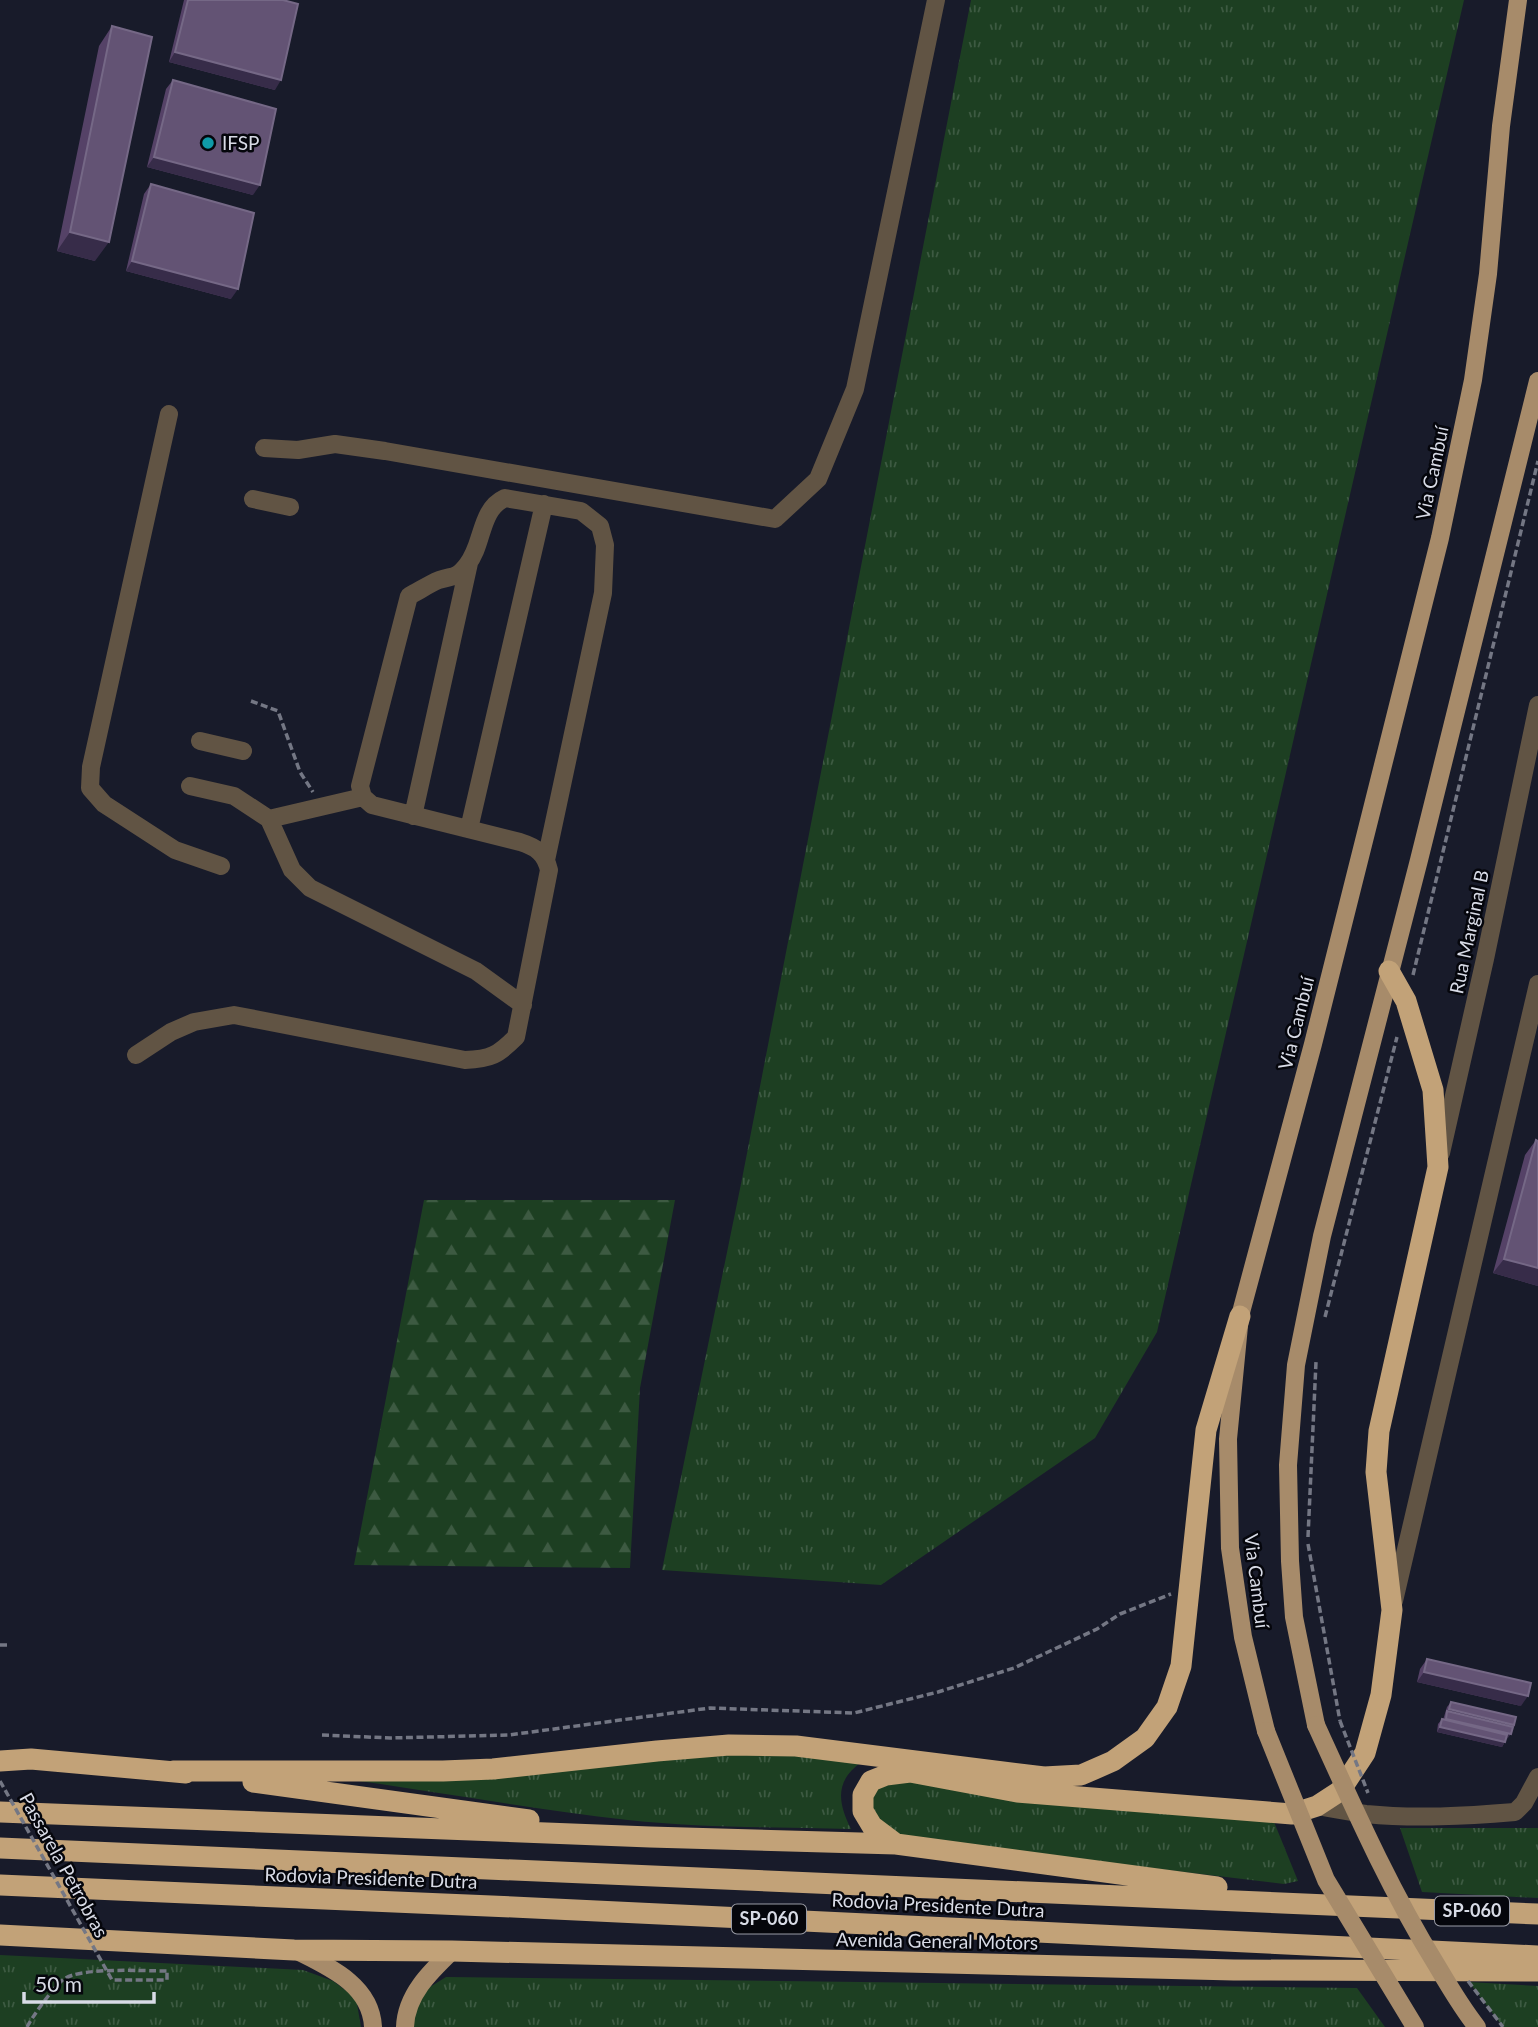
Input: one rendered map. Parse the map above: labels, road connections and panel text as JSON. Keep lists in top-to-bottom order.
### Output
{
  "streets": {
    "highway": ["Rodovia Presidente Dutra", "SP-060", "Avenida General Motors"],
    "main road": ["Via Cambuí"],
    "lane": ["Rua Marginal B"],
    "path": ["Passarela Petrobras"]
  },
  "places": ["IFSP"],
  "scale_bar": "50 m"
}
